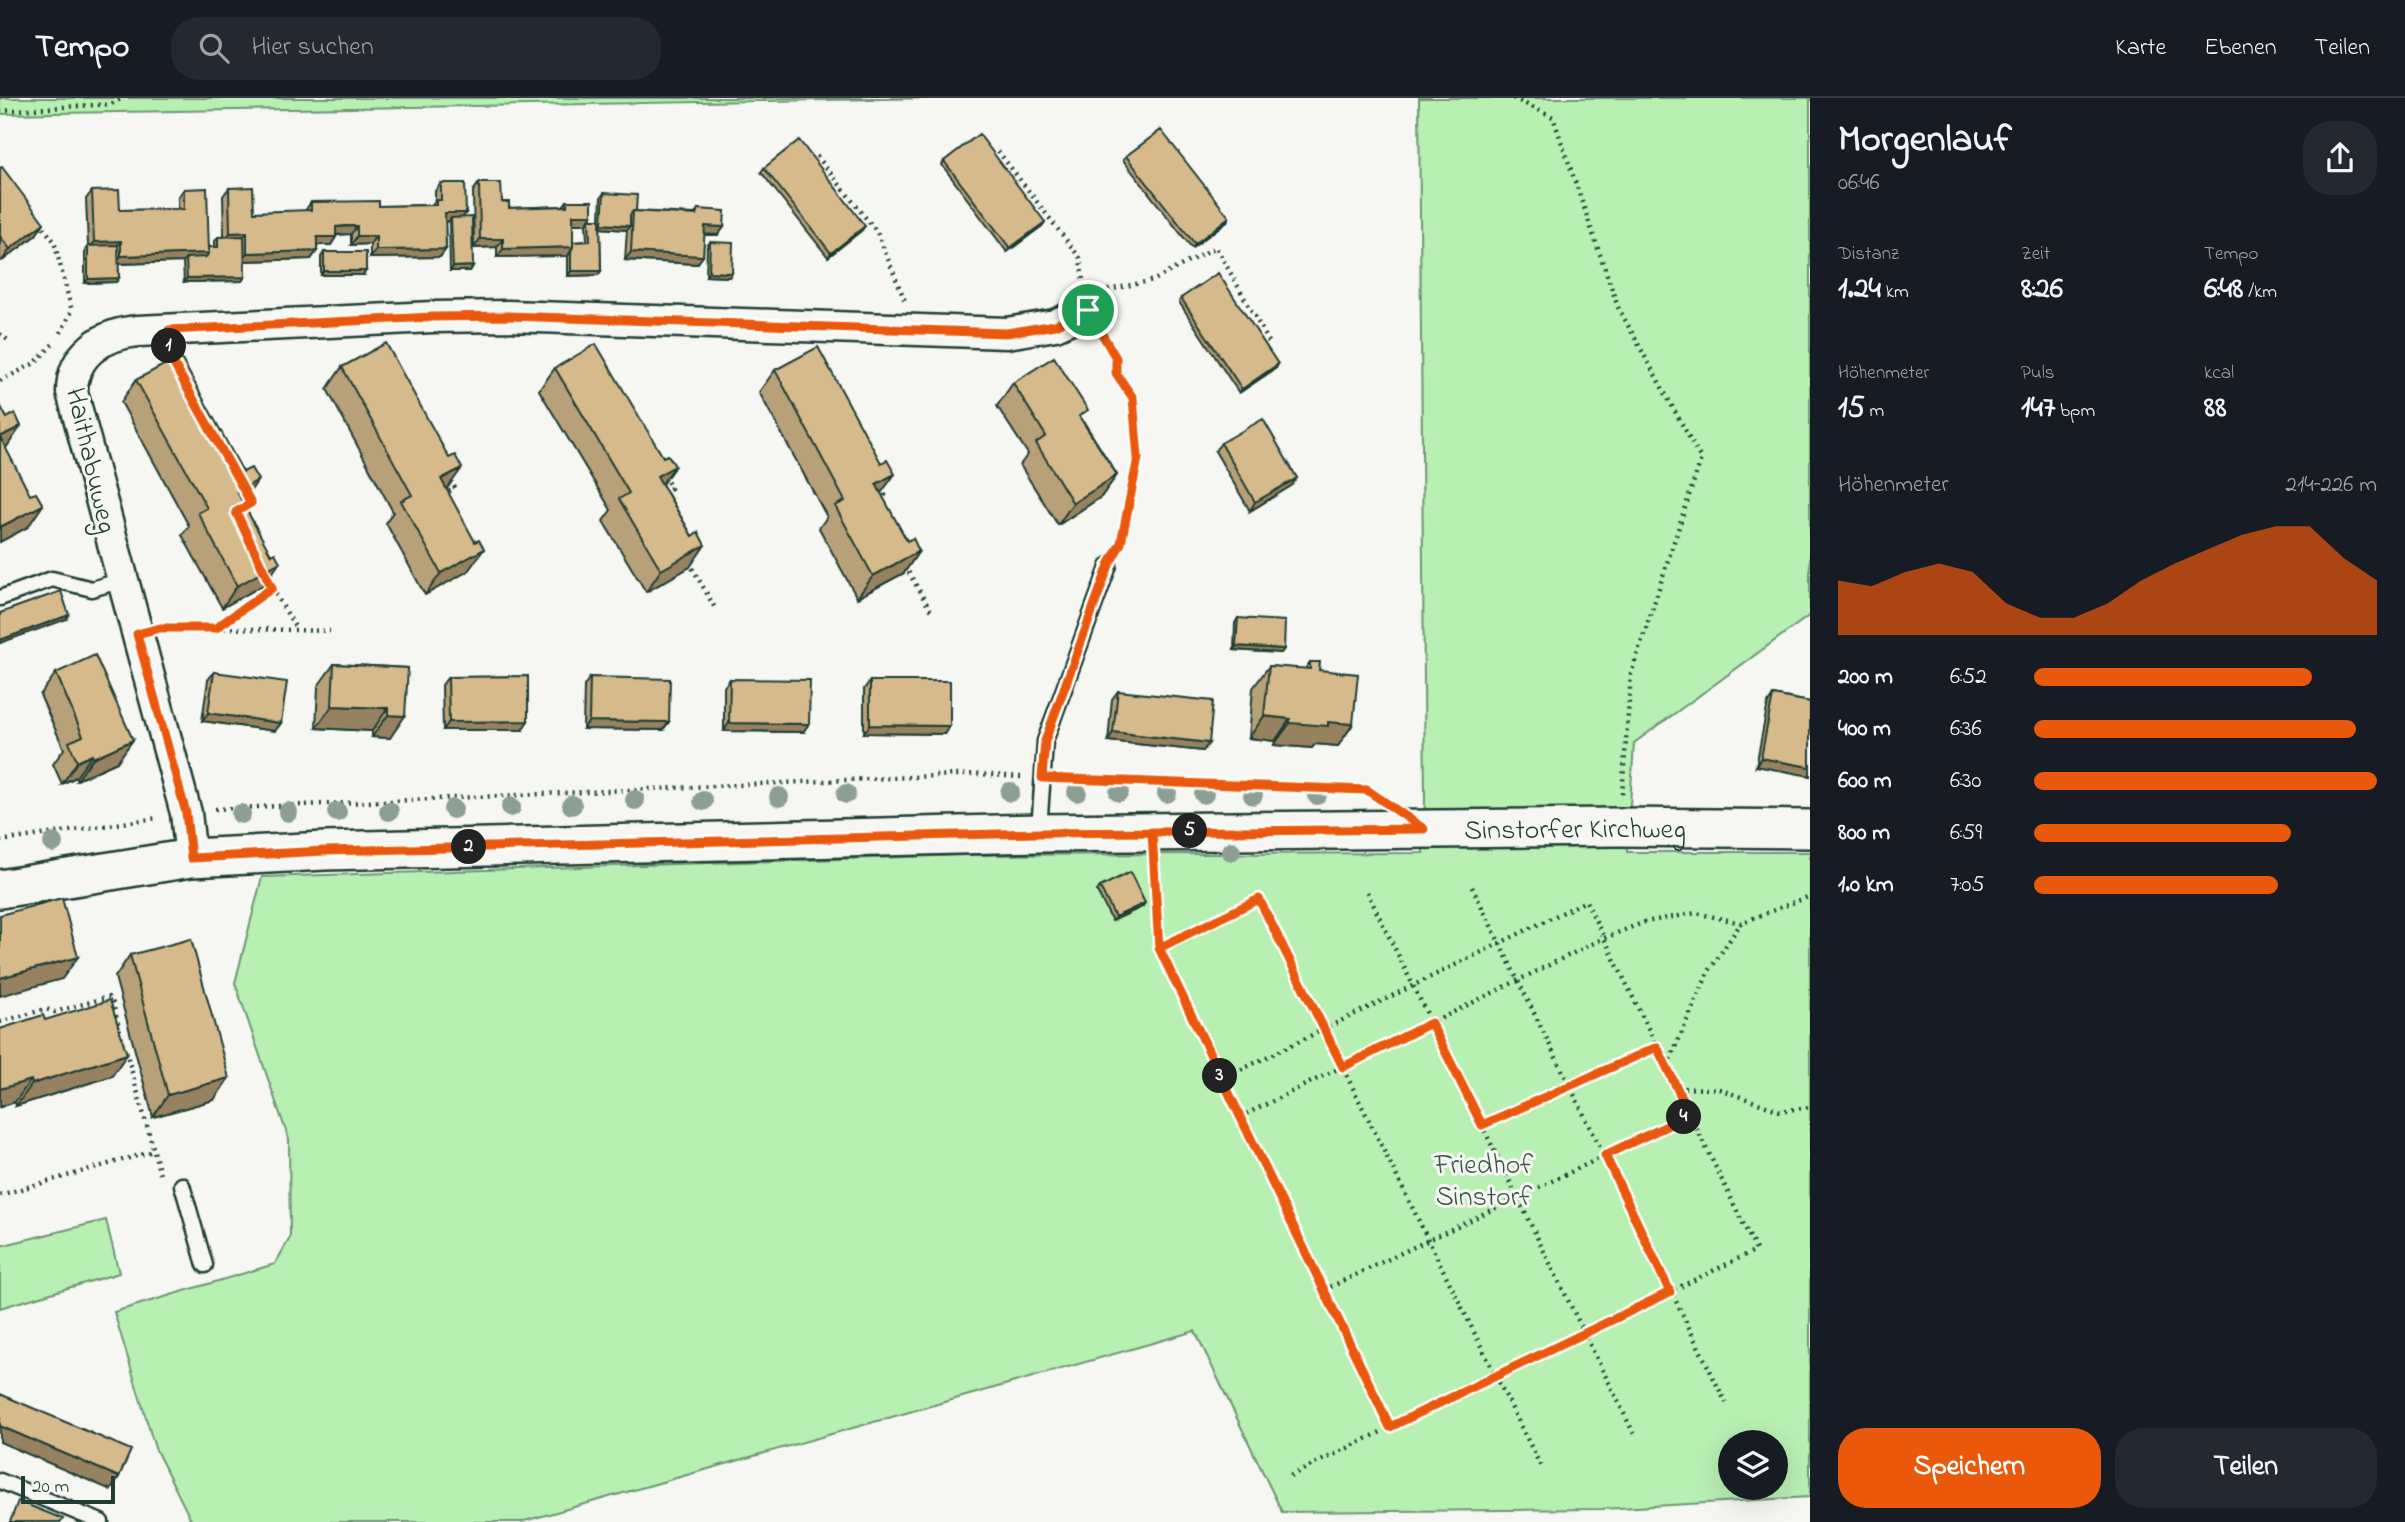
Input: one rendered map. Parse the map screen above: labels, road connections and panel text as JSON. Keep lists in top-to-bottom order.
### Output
{
  "streets": {
    "street": ["Haithabuweg", "Sinstorfer Kirchweg"]
  },
  "crossings": [
    ["Haithabuweg", "Sinstorfer Kirchweg"]
  ],
  "parks": ["Friedhof Sinstorf"],
  "scale_bar": "20 m",
  "page": {
    "header": "Tempo",
    "search": "Hier suchen",
    "nav": ["Karte", "Ebenen", "Teilen"],
    "heading": ["Morgenlauf", "06:46"],
    "stats": [
      ["Distanz", "1.24 km"],
      ["Zeit", "8:26"],
      ["Tempo", "6:48 /km"],
      ["Höhenmeter", "15 m"],
      ["Puls", "147 bpm"],
      ["kcal", "88"]
    ],
    "pins": [
      "1",
      "5",
      "2",
      "3",
      "4"
    ],
    "chart": ["Höhenmeter", "214–226 m"],
    "list": [
      {
        "name": "200 m",
        "note": "6:52"
      },
      {
        "name": "400 m",
        "note": "6:36"
      },
      {
        "name": "600 m",
        "note": "6:30"
      },
      {
        "name": "800 m",
        "note": "6:59"
      },
      {
        "name": "1.0 km",
        "note": "7:05"
      }
    ],
    "buttons": ["Speichern", "Teilen"],
    "scale": "20 m"
  }
}
